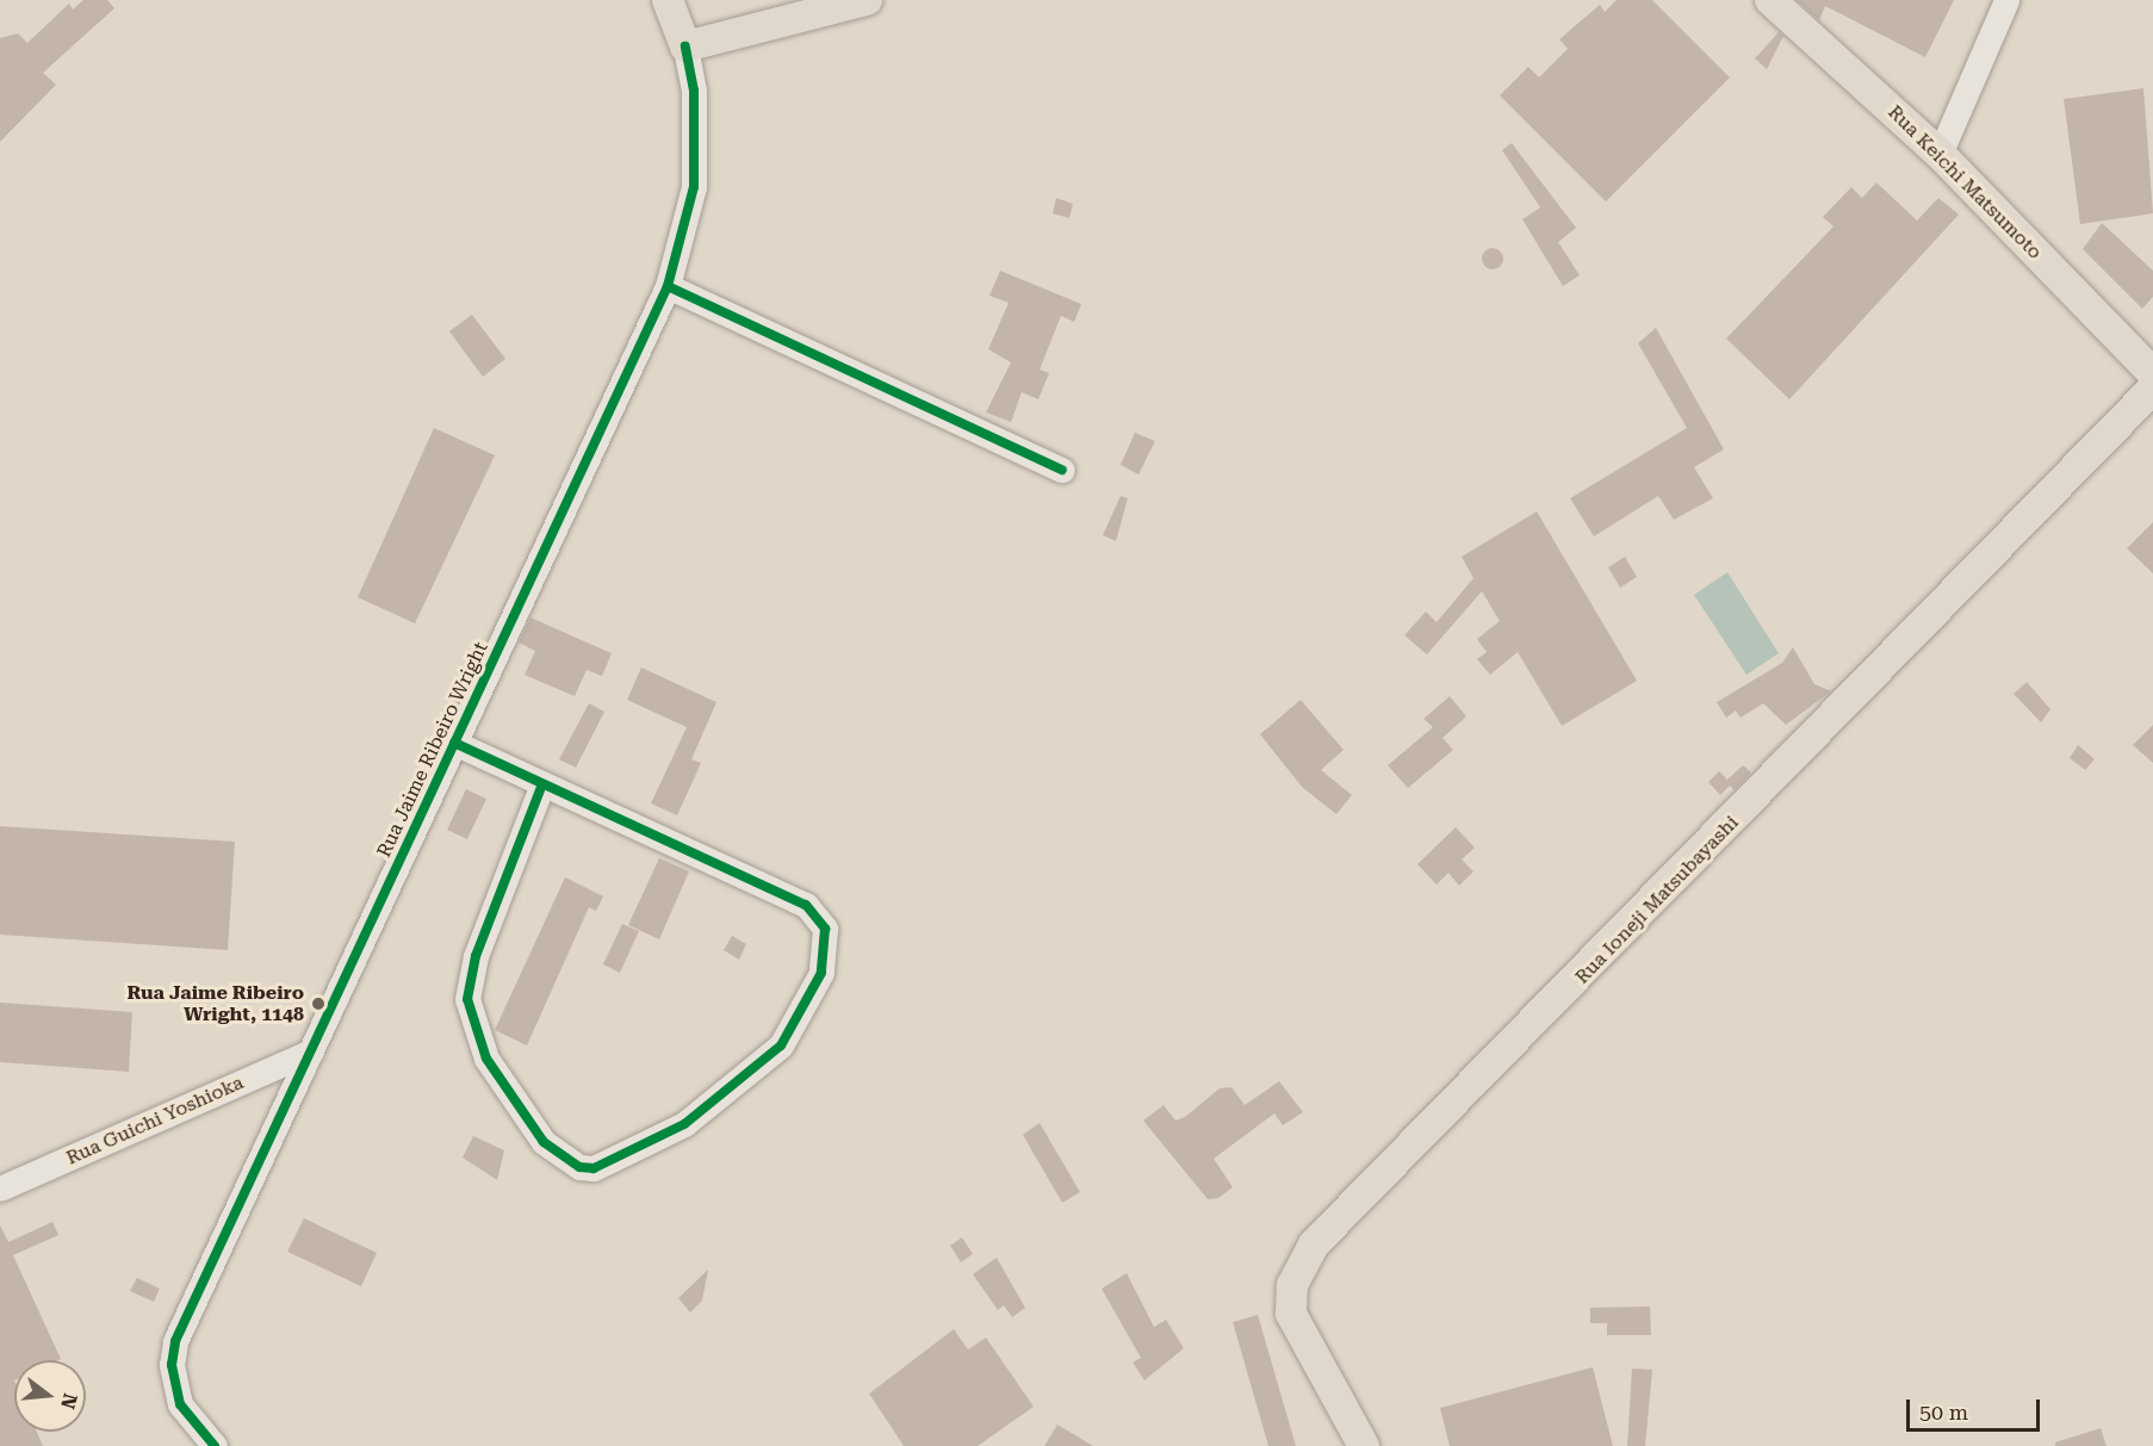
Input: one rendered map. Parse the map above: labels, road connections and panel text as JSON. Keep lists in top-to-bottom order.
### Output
{
  "streets": {
    "main road": ["Rua Keichi Matsumoto", "Rua Jaime Ribeiro Wright", "Rua Ioneji Matsubayashi"],
    "street": ["Rua Guichi Yoshioka"]
  },
  "crossings": [
    ["Rua Jaime Ribeiro Wright", "Rua Guichi Yoshioka"]
  ],
  "places": ["Rua Jaime Ribeiro Wright, 1148"],
  "scale_bar": "50 m",
  "north": "right"
}
